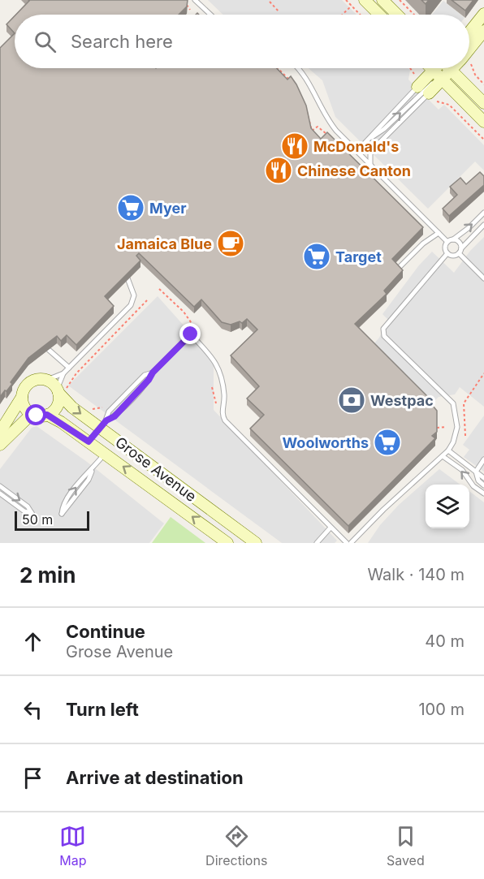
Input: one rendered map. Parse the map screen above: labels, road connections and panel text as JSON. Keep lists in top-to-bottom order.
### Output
{
  "streets": {
    "street": ["Grose Avenue"]
  },
  "places": {
    "restaurant": ["McDonald's", "Chinese Canton"],
    "supermarket": ["Myer", "Target", "Woolworths"],
    "cafe": ["Jamaica Blue"],
    "bank": ["Westpac"]
  },
  "scale_bar": "50 m",
  "page": {
    "search": "Search here",
    "scale": "50 m",
    "heading": ["2 min", "Walk · 140 m"],
    "list": [
      ["Continue", "Grose Avenue", "40 m"],
      ["Turn left", "100 m"],
      "Arrive at destination"
    ],
    "nav": ["Map", "Directions", "Saved"]
  }
}
